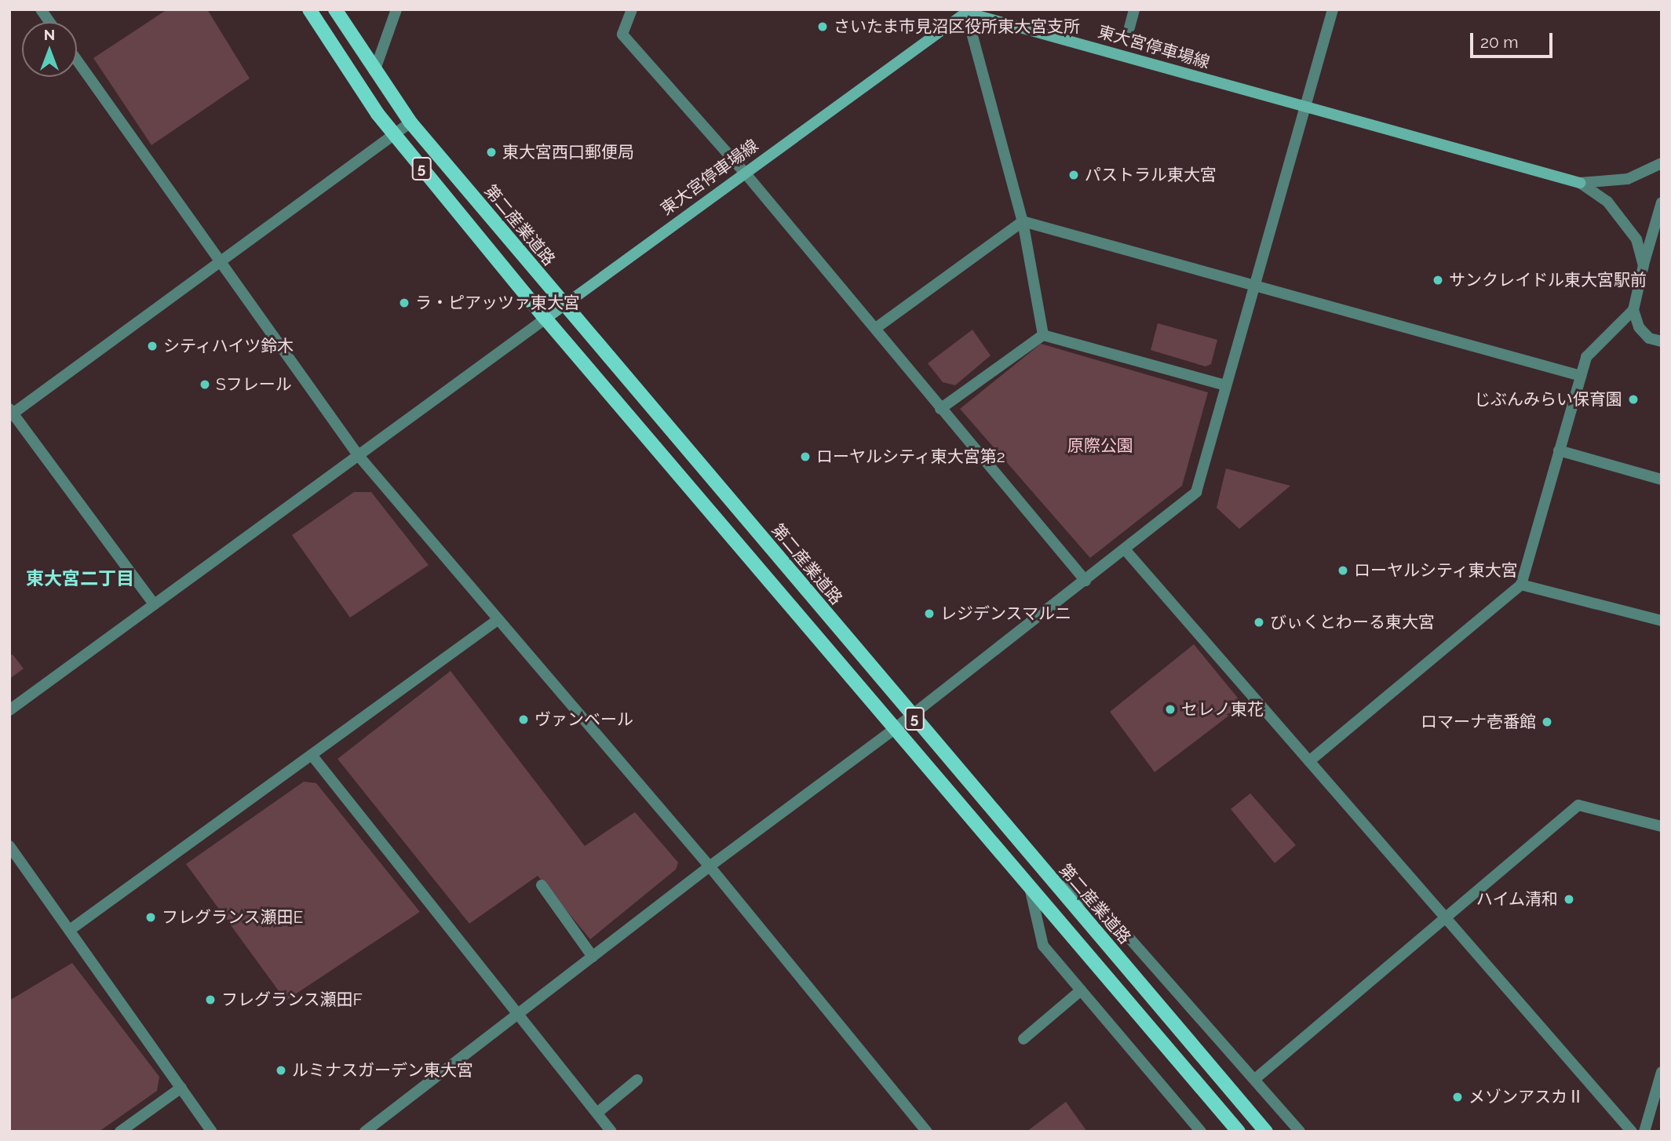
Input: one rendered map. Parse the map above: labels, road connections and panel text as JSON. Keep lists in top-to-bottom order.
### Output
{
  "streets": {
    "main road": ["東大宮停車場線", "5", "第二産業道路"]
  },
  "crossings": [
    ["東大宮停車場線", "5"],
    ["東大宮停車場線", "第二産業道路"]
  ],
  "districts": ["東大宮二丁目"],
  "parks": ["原際公園"],
  "places": [
    "さいたま市見沼区役所東大宮支所",
    "東大宮西口郵便局",
    "パストラル東大宮",
    "サンクレイドル東大宮駅前",
    "ラ・ピアッツァ東大宮",
    "シティハイツ鈴木",
    "Sフレール",
    "じぶんみらい保育園",
    "ローヤルシティ東大宮第2",
    "ローヤルシティ東大宮",
    "レジデンスマルニ",
    "びぃくとわーる東大宮",
    "セレノ東花",
    "ヴァンベール",
    "ロマーナ壱番館",
    "ハイム清和",
    "フレグランス瀬田E",
    "フレグランス瀬田F",
    "ルミナスガーデン東大宮",
    "メゾンアスカⅡ"
  ],
  "scale_bar": "20 m",
  "north": "top"
}
